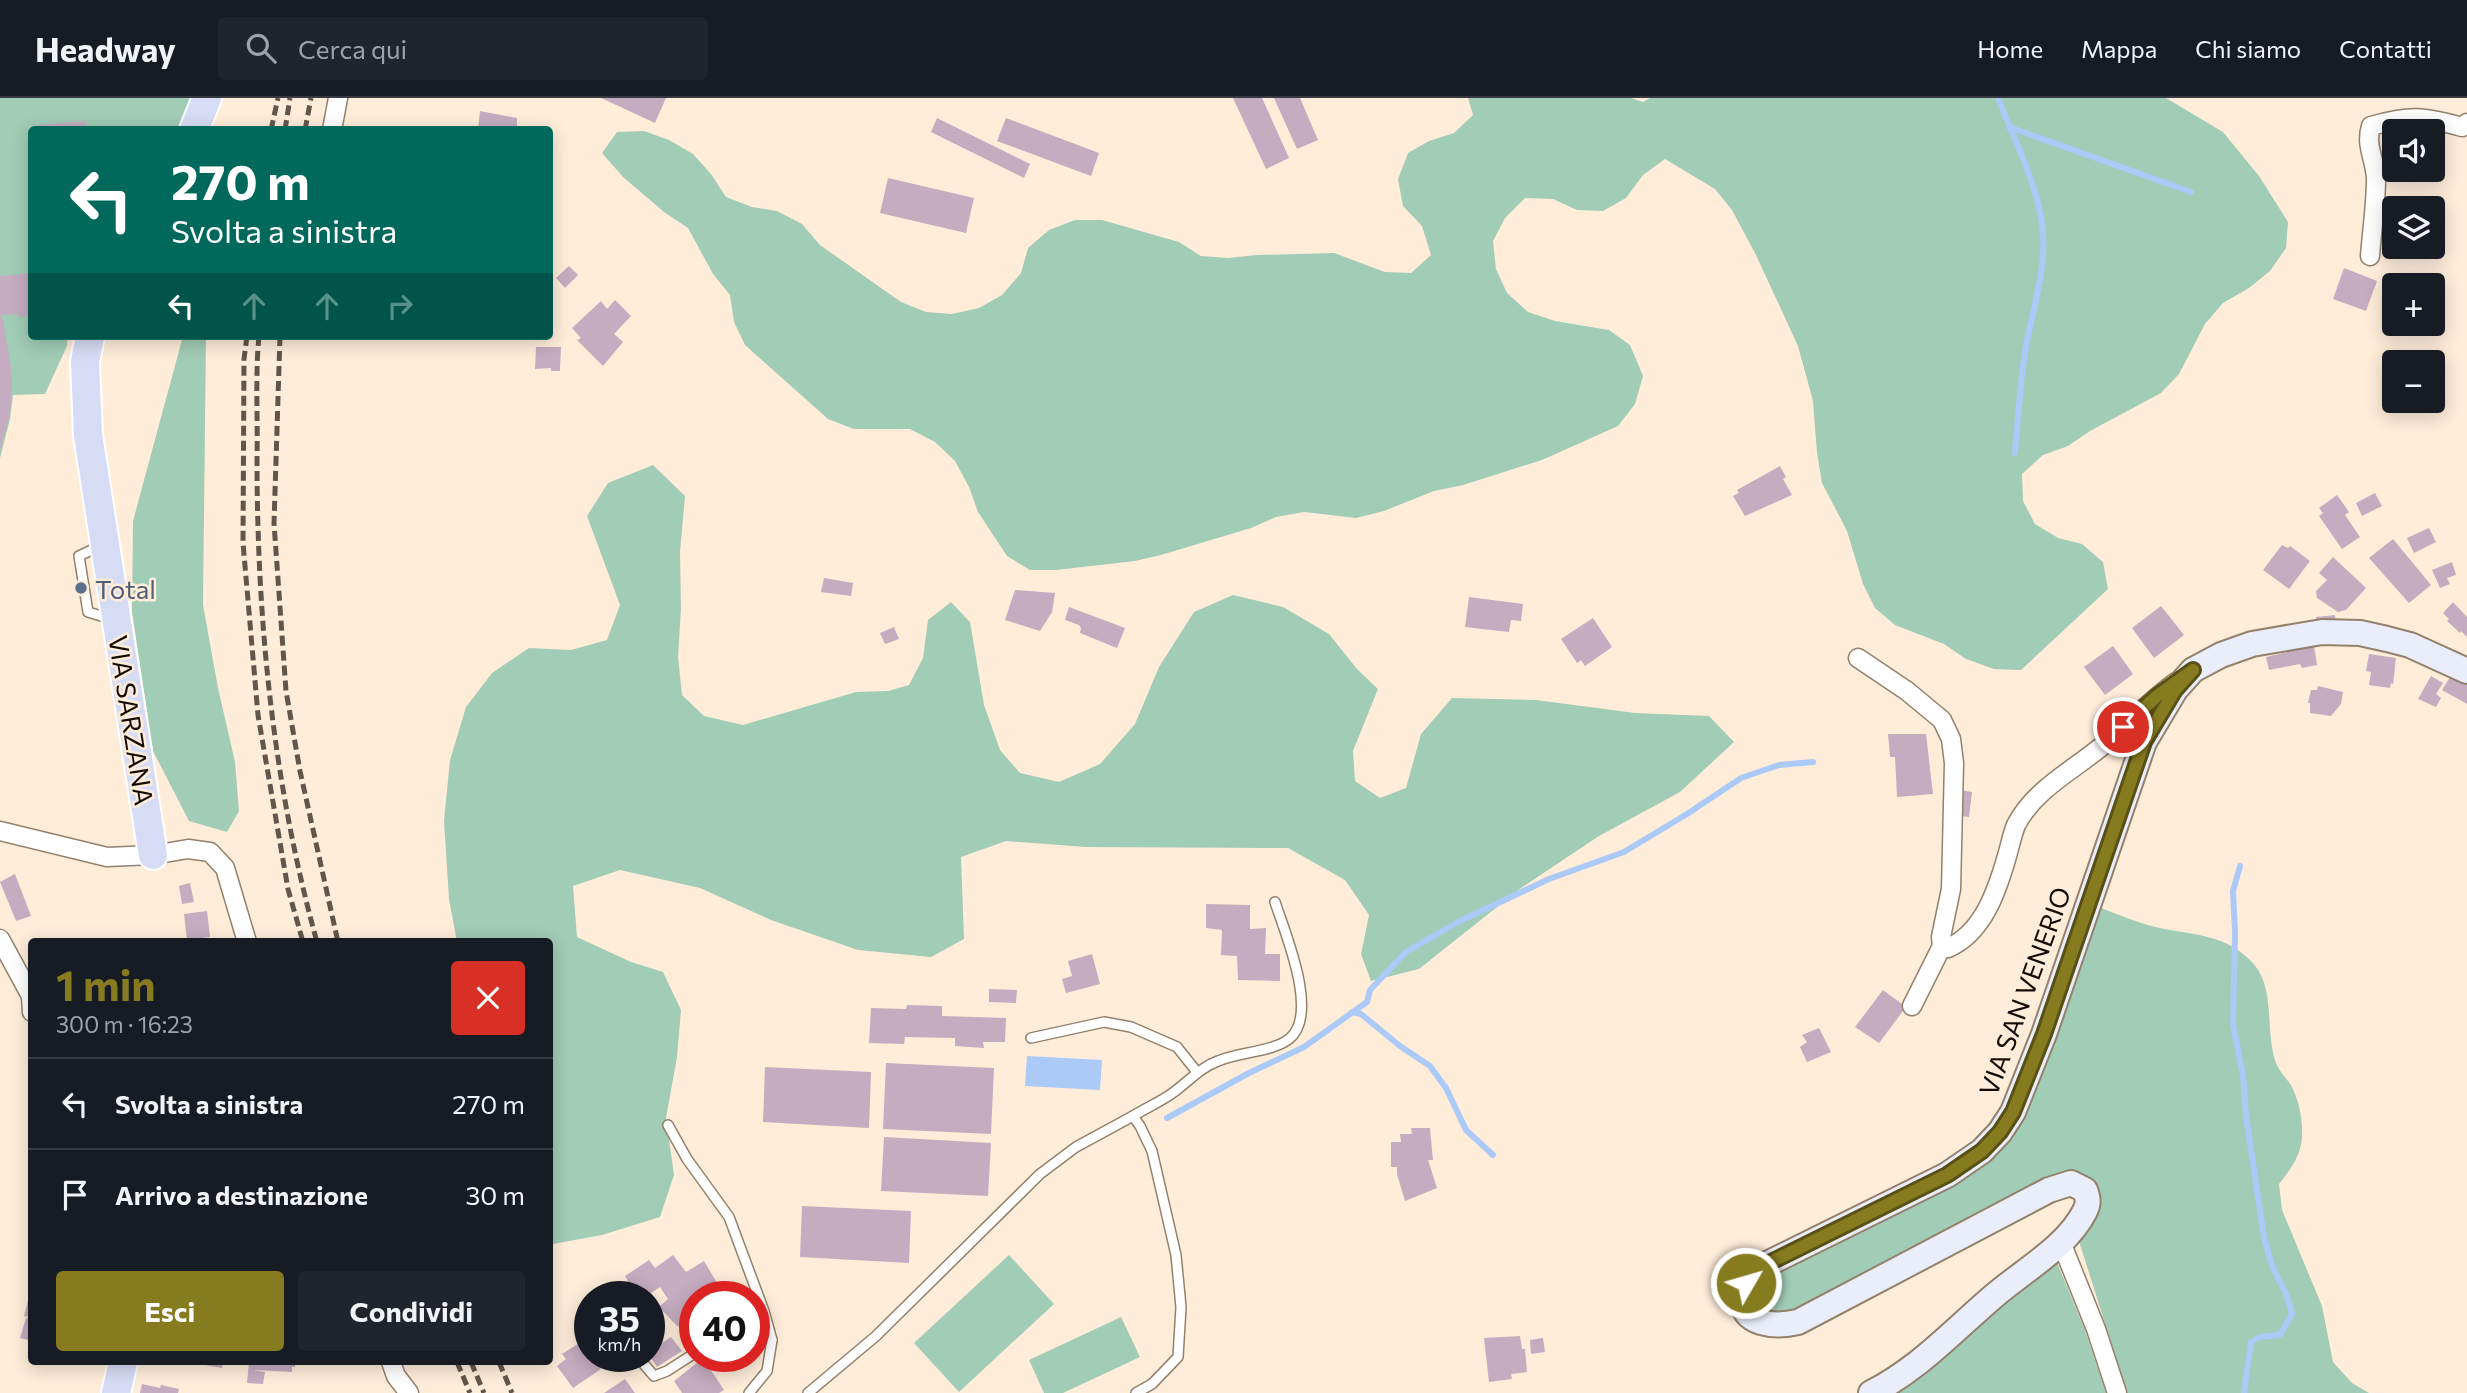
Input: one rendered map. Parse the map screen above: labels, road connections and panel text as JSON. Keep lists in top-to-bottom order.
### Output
{
  "streets": {
    "main road": ["VIA SARZANA"],
    "street": ["VIA SAN VENERIO"]
  },
  "places": ["Total"],
  "page": {
    "header": "Headway",
    "search": "Cerca qui",
    "nav": [
      "Home",
      "Mappa",
      "Chi siamo",
      "Contatti"
    ],
    "map_buttons": ["+", "−"],
    "turn": ["270 m", "Svolta a sinistra"],
    "heading": ["1 min", "300 m · 16:23"],
    "list": [
      {
        "name": "Svolta a sinistra",
        "value": "270 m"
      },
      {
        "name": "Arrivo a destinazione",
        "value": "30 m"
      }
    ],
    "buttons": ["Esci", "Condividi"],
    "speed": "35 km/h",
    "limit": "40"
  }
}
